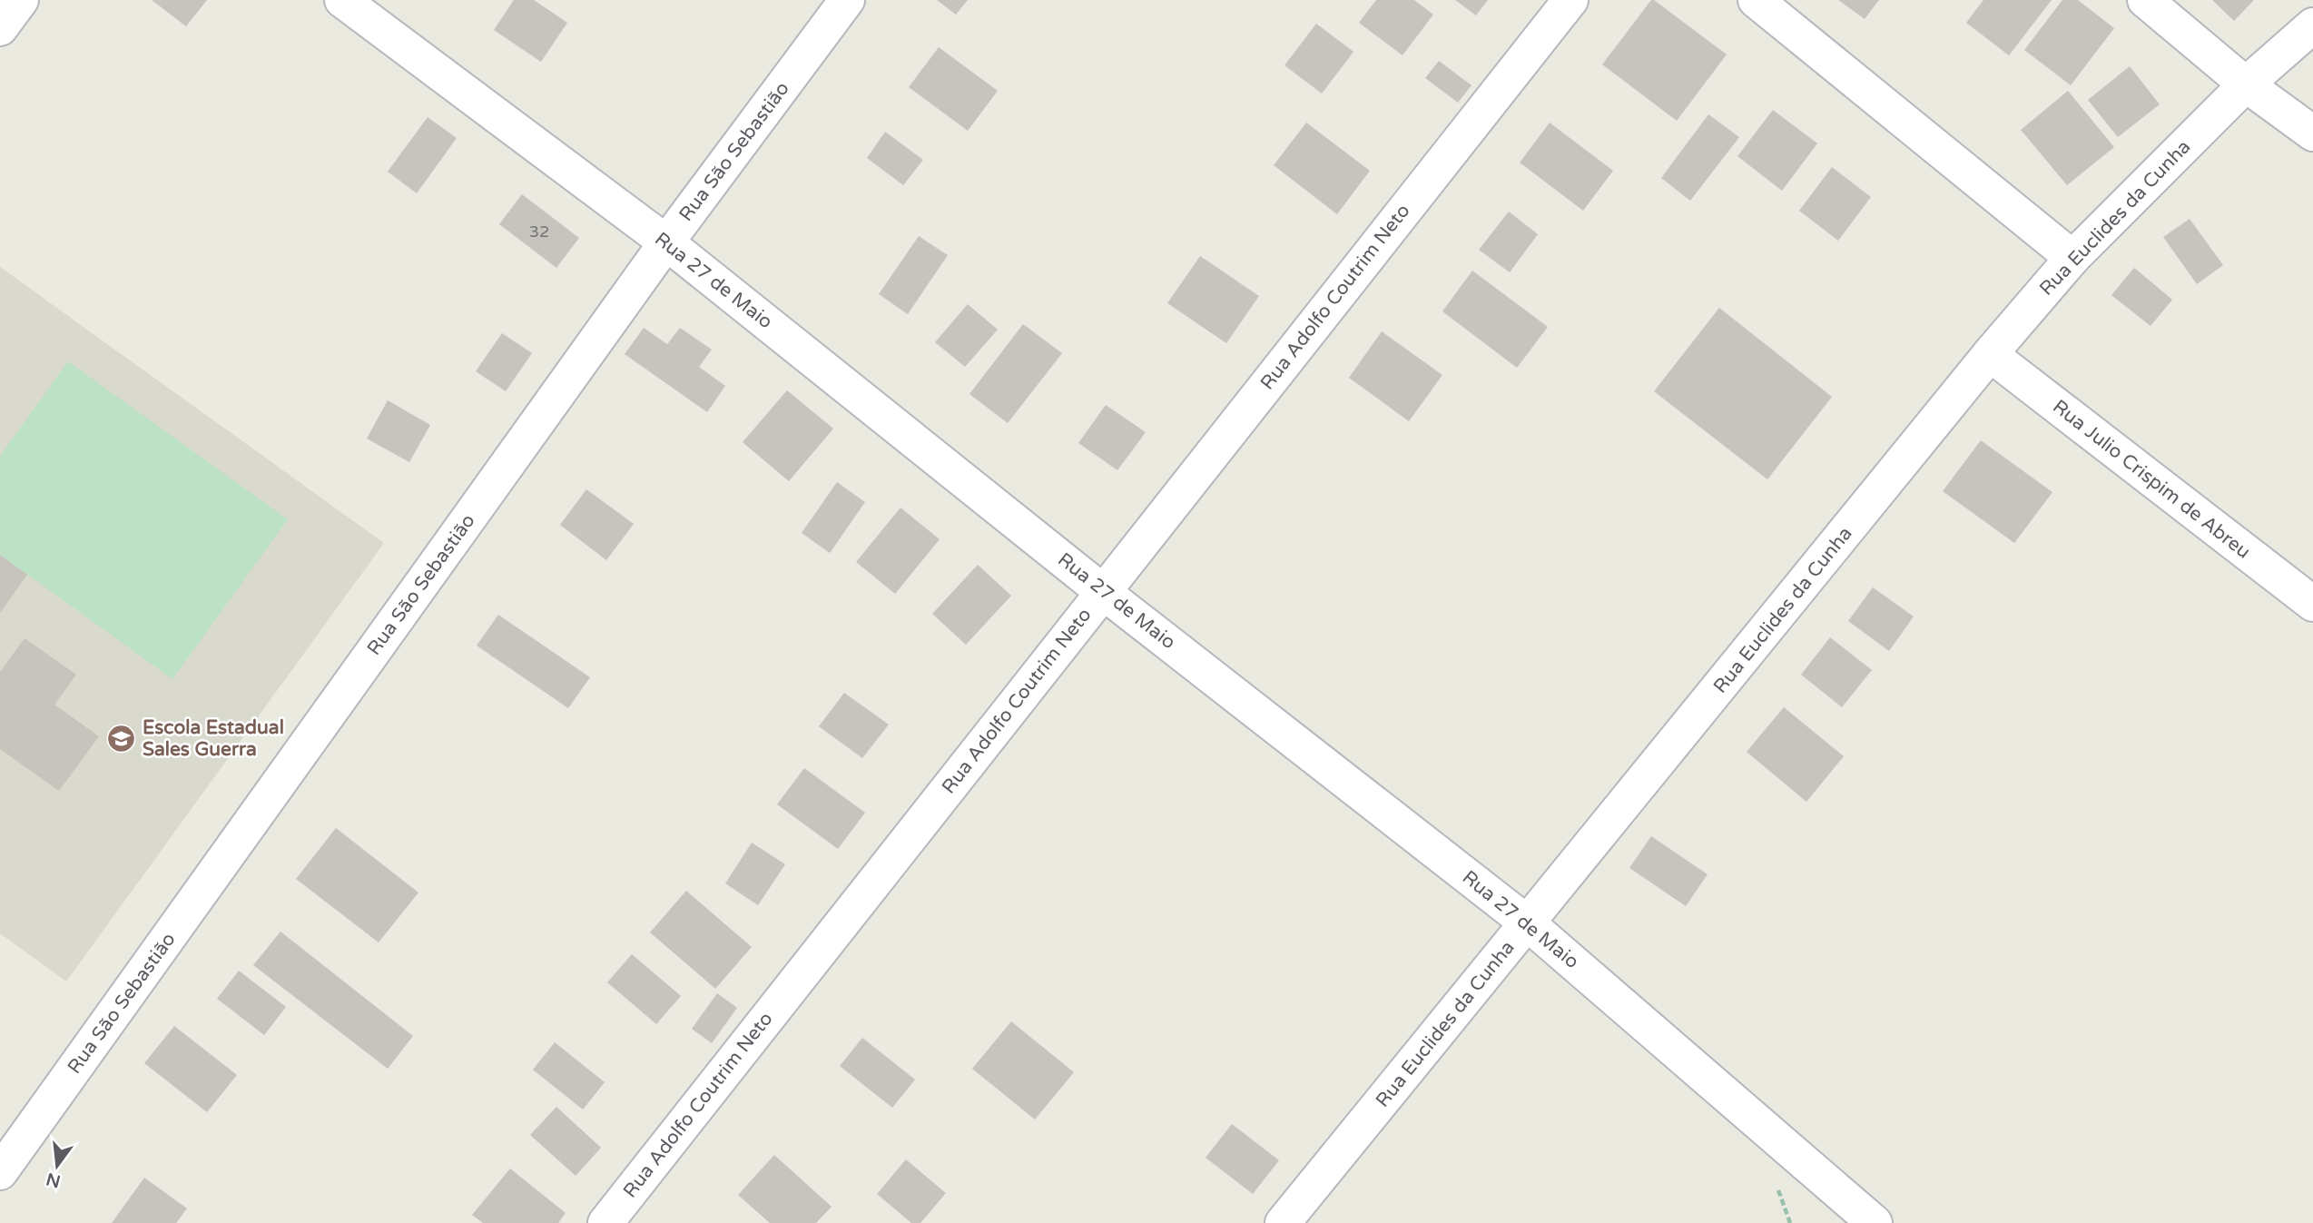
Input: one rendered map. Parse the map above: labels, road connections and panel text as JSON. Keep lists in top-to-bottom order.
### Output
{
  "streets": {
    "street": [
      "Rua São Sebastião",
      "Rua Euclides da Cunha",
      "Rua 27 de Maio",
      "Rua Adolfo Coutrim Neto",
      "Rua Julio Crispim de Abreu"
    ]
  },
  "crossings": [
    ["Rua São Sebastião", "Rua 27 de Maio"],
    ["Rua Euclides da Cunha", "Rua 27 de Maio"],
    ["Rua Euclides da Cunha", "Rua Julio Crispim de Abreu"],
    ["Rua 27 de Maio", "Rua Adolfo Coutrim Neto"]
  ],
  "places": {
    "school or university": ["Escola Estadual Sales Guerra"]
  },
  "house_numbers": ["32"],
  "north": "bottom"
}
